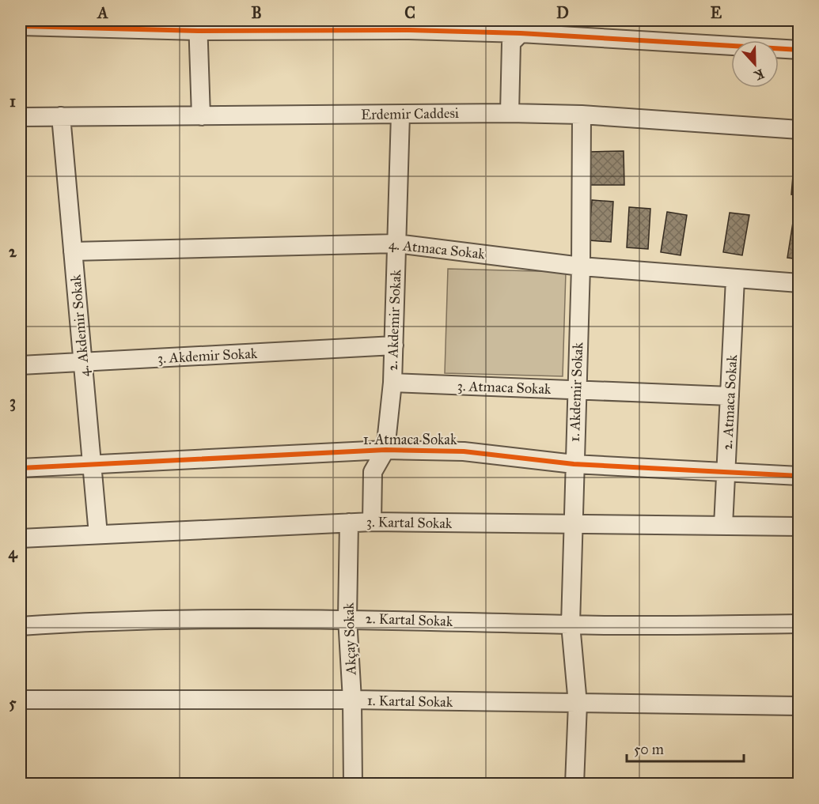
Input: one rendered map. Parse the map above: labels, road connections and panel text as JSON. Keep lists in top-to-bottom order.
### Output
{
  "streets": {
    "street": [
      "Erdemir Caddesi",
      "4. Atmaca Sokak",
      "2. Akdemir Sokak",
      "4. Akdemir Sokak",
      "3. Akdemir Sokak",
      "3. Atmaca Sokak",
      "1. Akdemir Sokak",
      "2. Atmaca Sokak",
      "1. Atmaca Sokak",
      "3. Kartal Sokak",
      "2. Kartal Sokak",
      "Akçay Sokak",
      "1. Kartal Sokak"
    ]
  },
  "crossings": [
    ["Erdemir Caddesi", "2. Akdemir Sokak"],
    ["Erdemir Caddesi", "4. Akdemir Sokak"],
    ["Erdemir Caddesi", "1. Akdemir Sokak"],
    ["4. Atmaca Sokak", "2. Akdemir Sokak"],
    ["4. Atmaca Sokak", "4. Akdemir Sokak"],
    ["4. Atmaca Sokak", "1. Akdemir Sokak"],
    ["4. Atmaca Sokak", "2. Atmaca Sokak"],
    ["2. Akdemir Sokak", "3. Akdemir Sokak"],
    ["2. Akdemir Sokak", "3. Atmaca Sokak"],
    ["2. Akdemir Sokak", "1. Atmaca Sokak"],
    ["2. Akdemir Sokak", "3. Kartal Sokak"],
    ["4. Akdemir Sokak", "3. Akdemir Sokak"],
    ["4. Akdemir Sokak", "1. Atmaca Sokak"],
    ["4. Akdemir Sokak", "3. Kartal Sokak"],
    ["3. Atmaca Sokak", "1. Akdemir Sokak"],
    ["3. Atmaca Sokak", "2. Atmaca Sokak"],
    ["1. Akdemir Sokak", "1. Atmaca Sokak"],
    ["1. Akdemir Sokak", "3. Kartal Sokak"],
    ["1. Akdemir Sokak", "2. Kartal Sokak"],
    ["1. Akdemir Sokak", "1. Kartal Sokak"],
    ["2. Atmaca Sokak", "1. Atmaca Sokak"],
    ["2. Atmaca Sokak", "3. Kartal Sokak"],
    ["3. Kartal Sokak", "Akçay Sokak"],
    ["2. Kartal Sokak", "Akçay Sokak"],
    ["Akçay Sokak", "1. Kartal Sokak"]
  ],
  "scale_bar": "50 m",
  "north": "bottom",
  "grid": {
    "columns": [
      "A",
      "B",
      "C",
      "D",
      "E"
    ],
    "rows": [
      "1",
      "2",
      "3",
      "4",
      "5"
    ]
  }
}
